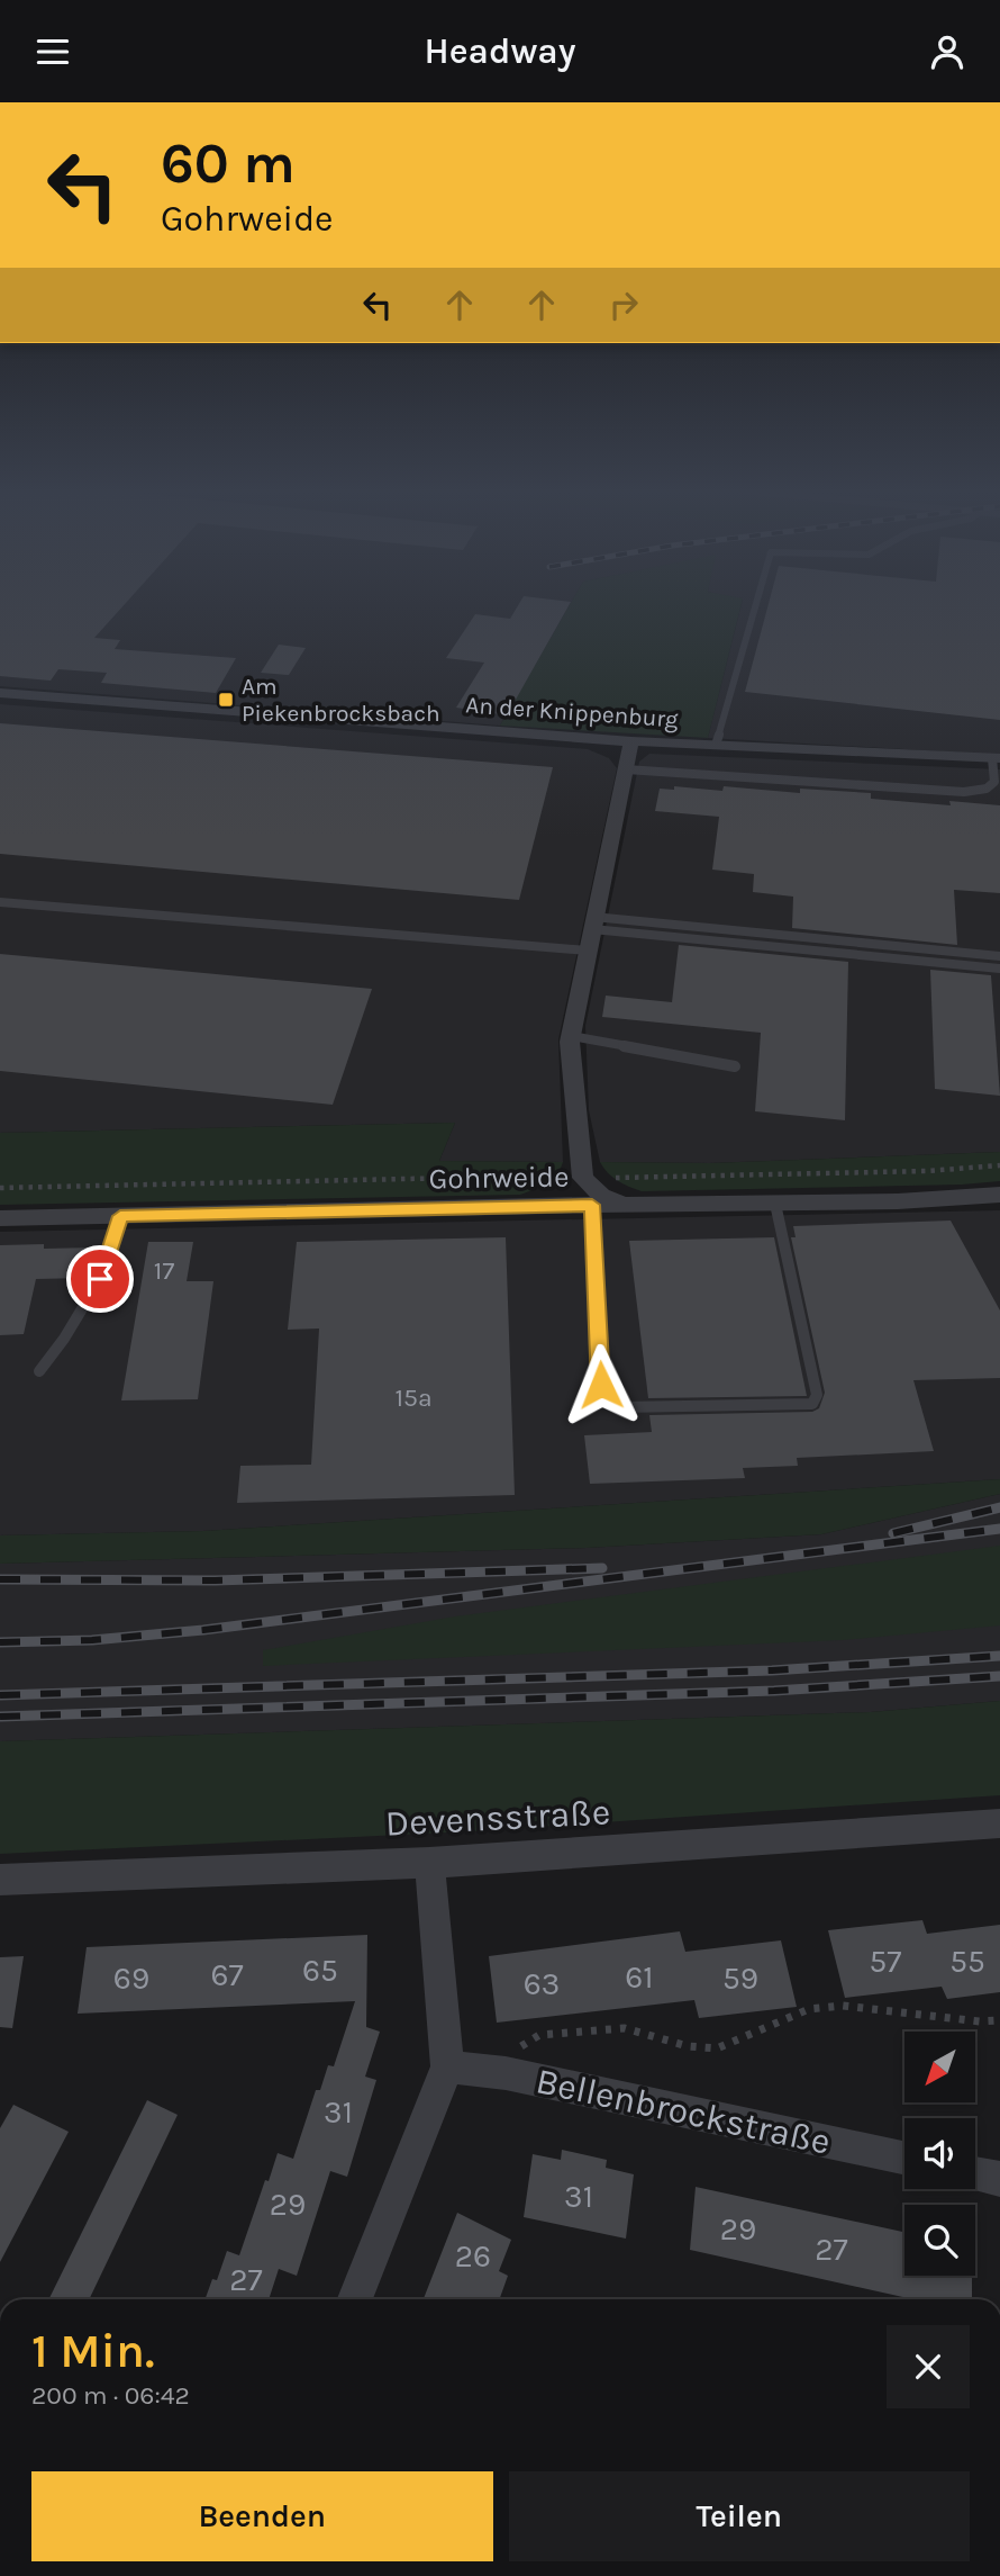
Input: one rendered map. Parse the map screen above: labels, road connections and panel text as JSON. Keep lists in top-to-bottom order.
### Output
{
  "streets": {
    "street": [
      "An der Knippenburg",
      "Gohrweide",
      "Devensstraße",
      "Bellenbrockstraße"
    ]
  },
  "places": {
    "transit": ["Am Piekenbrocksbach"]
  },
  "house_numbers": [
    "17",
    "15a",
    "57",
    "55",
    "65",
    "67",
    "61",
    "69",
    "59",
    "63",
    "31",
    "31",
    "29",
    "29",
    "27",
    "26",
    "27"
  ],
  "north": "bottom left",
  "page": {
    "header": "Headway",
    "turn": ["60 m", "Gohrweide"],
    "heading": ["1 Min.", "200 m · 06:42"],
    "buttons": ["Beenden", "Teilen"]
  }
}
